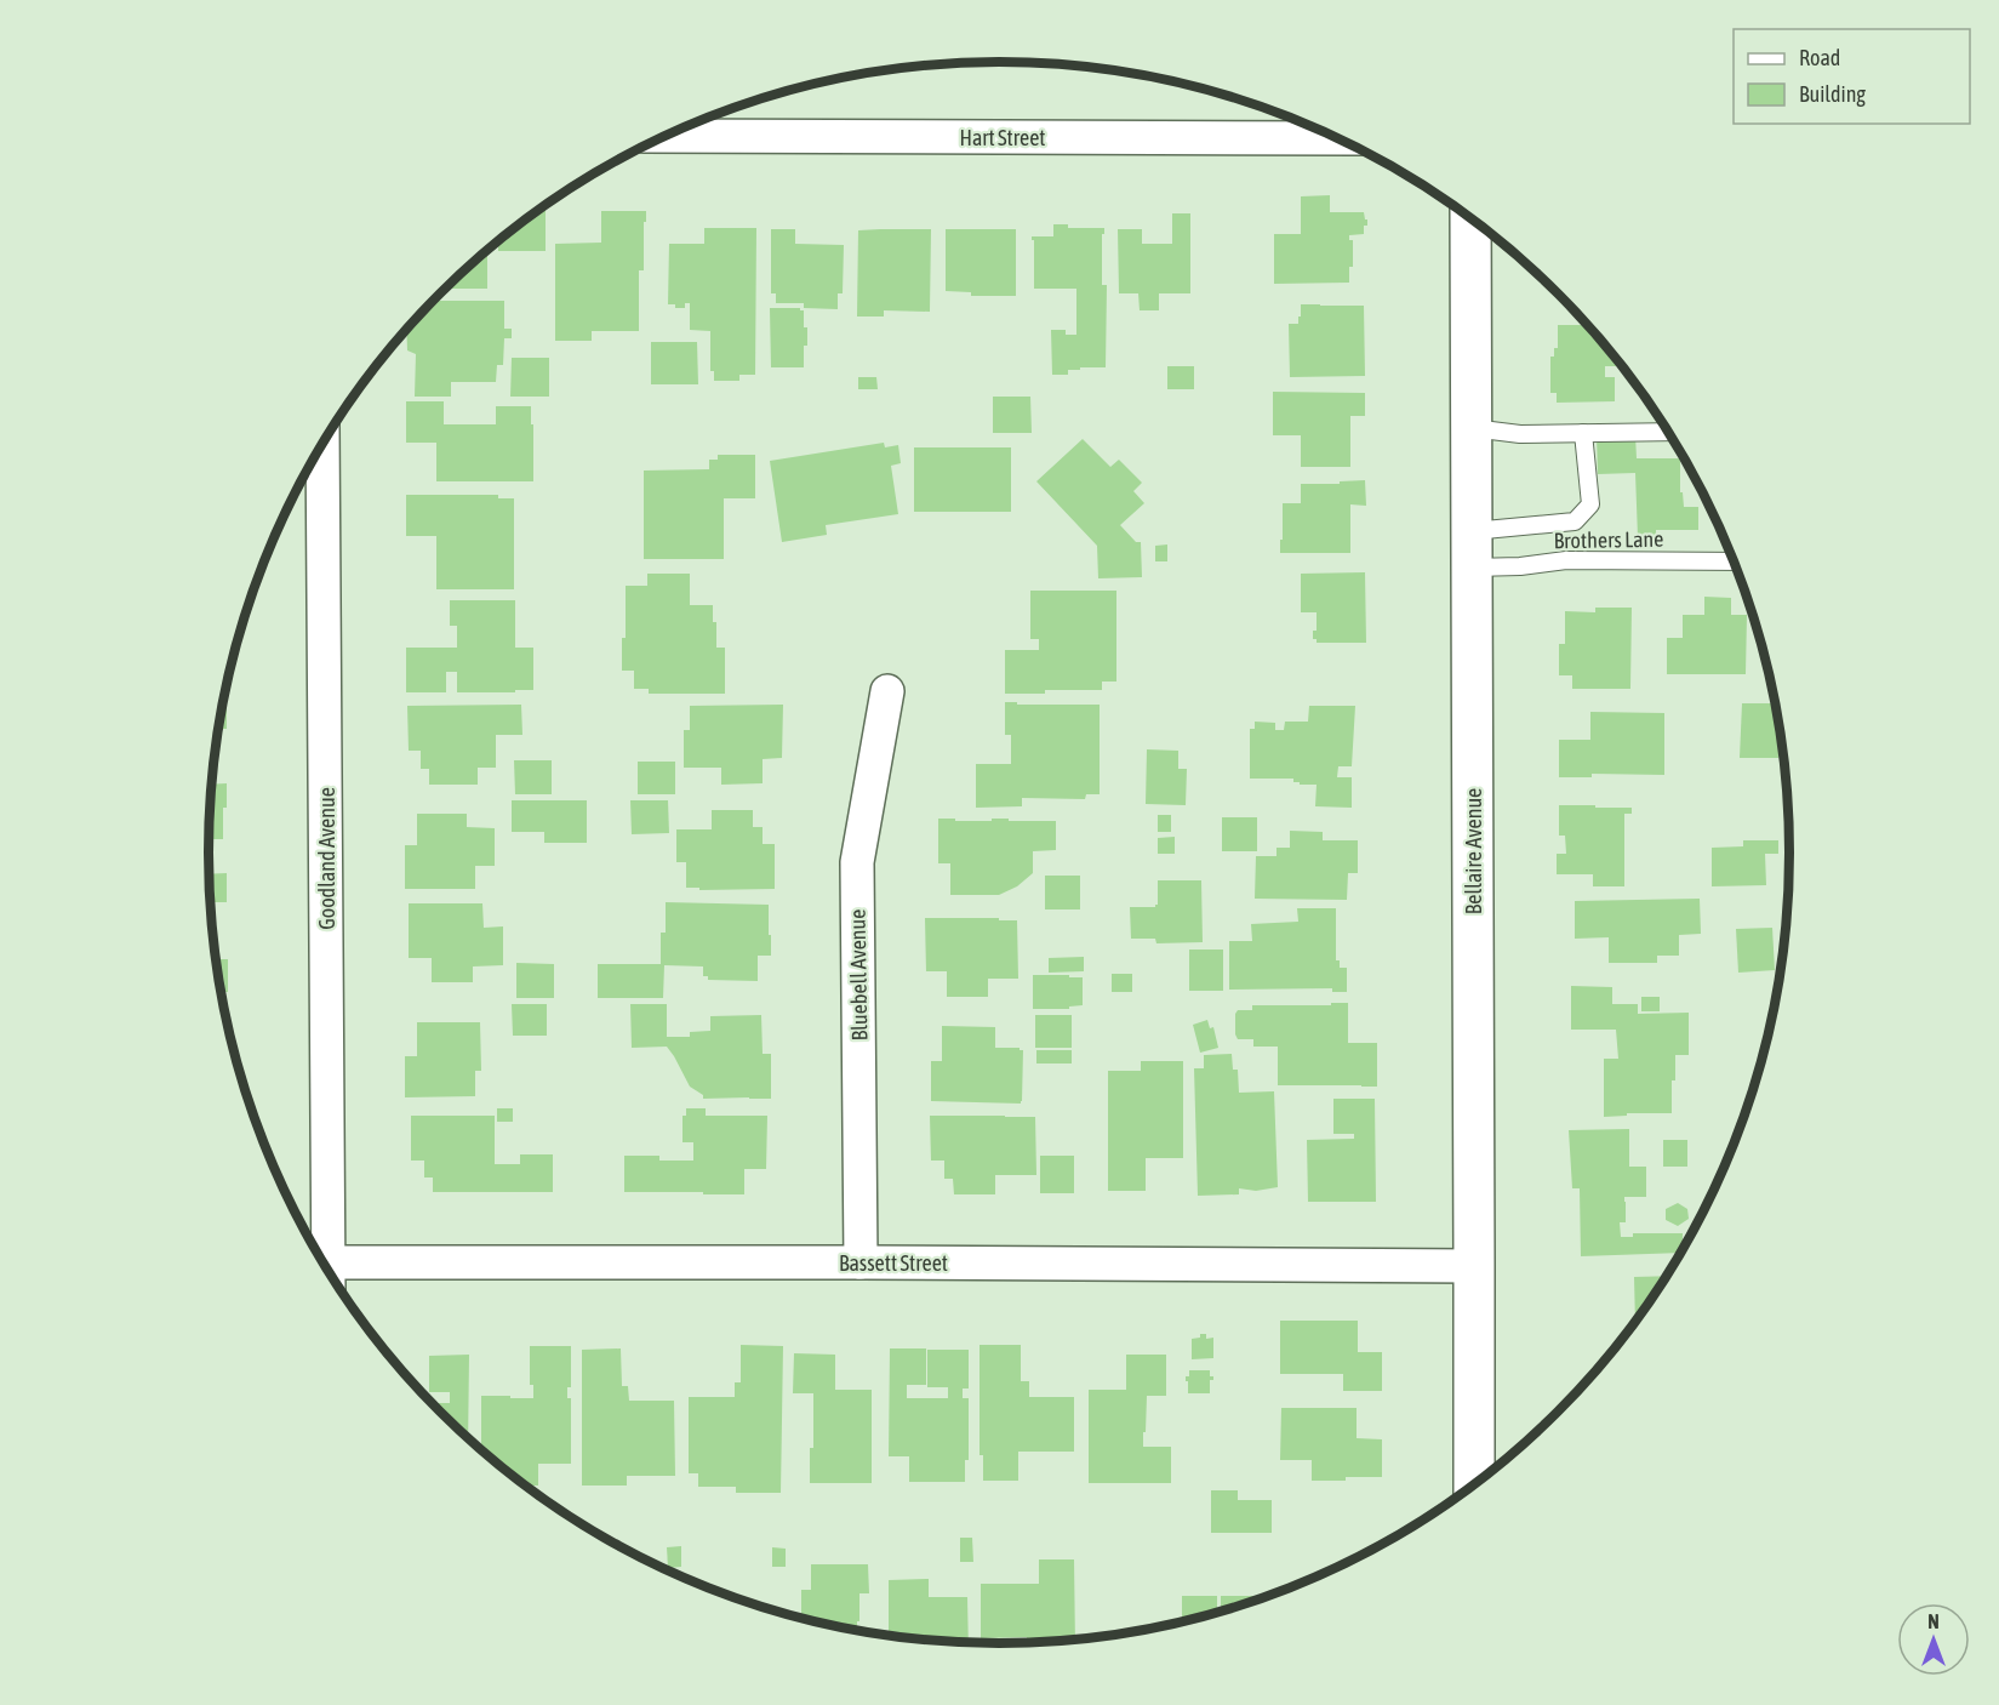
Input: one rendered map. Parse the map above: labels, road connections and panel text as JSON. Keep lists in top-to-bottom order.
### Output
{
  "streets": {
    "street": [
      "Hart Street",
      "Bellaire Avenue",
      "Goodland Avenue",
      "Bluebell Avenue",
      "Bassett Street"
    ],
    "lane": ["Brothers Lane"]
  },
  "crossings": [
    ["Brothers Lane", "Bellaire Avenue"],
    ["Bellaire Avenue", "Bassett Street"],
    ["Bluebell Avenue", "Bassett Street"]
  ],
  "legend": ["Road", "Building"],
  "north": "top"
}
